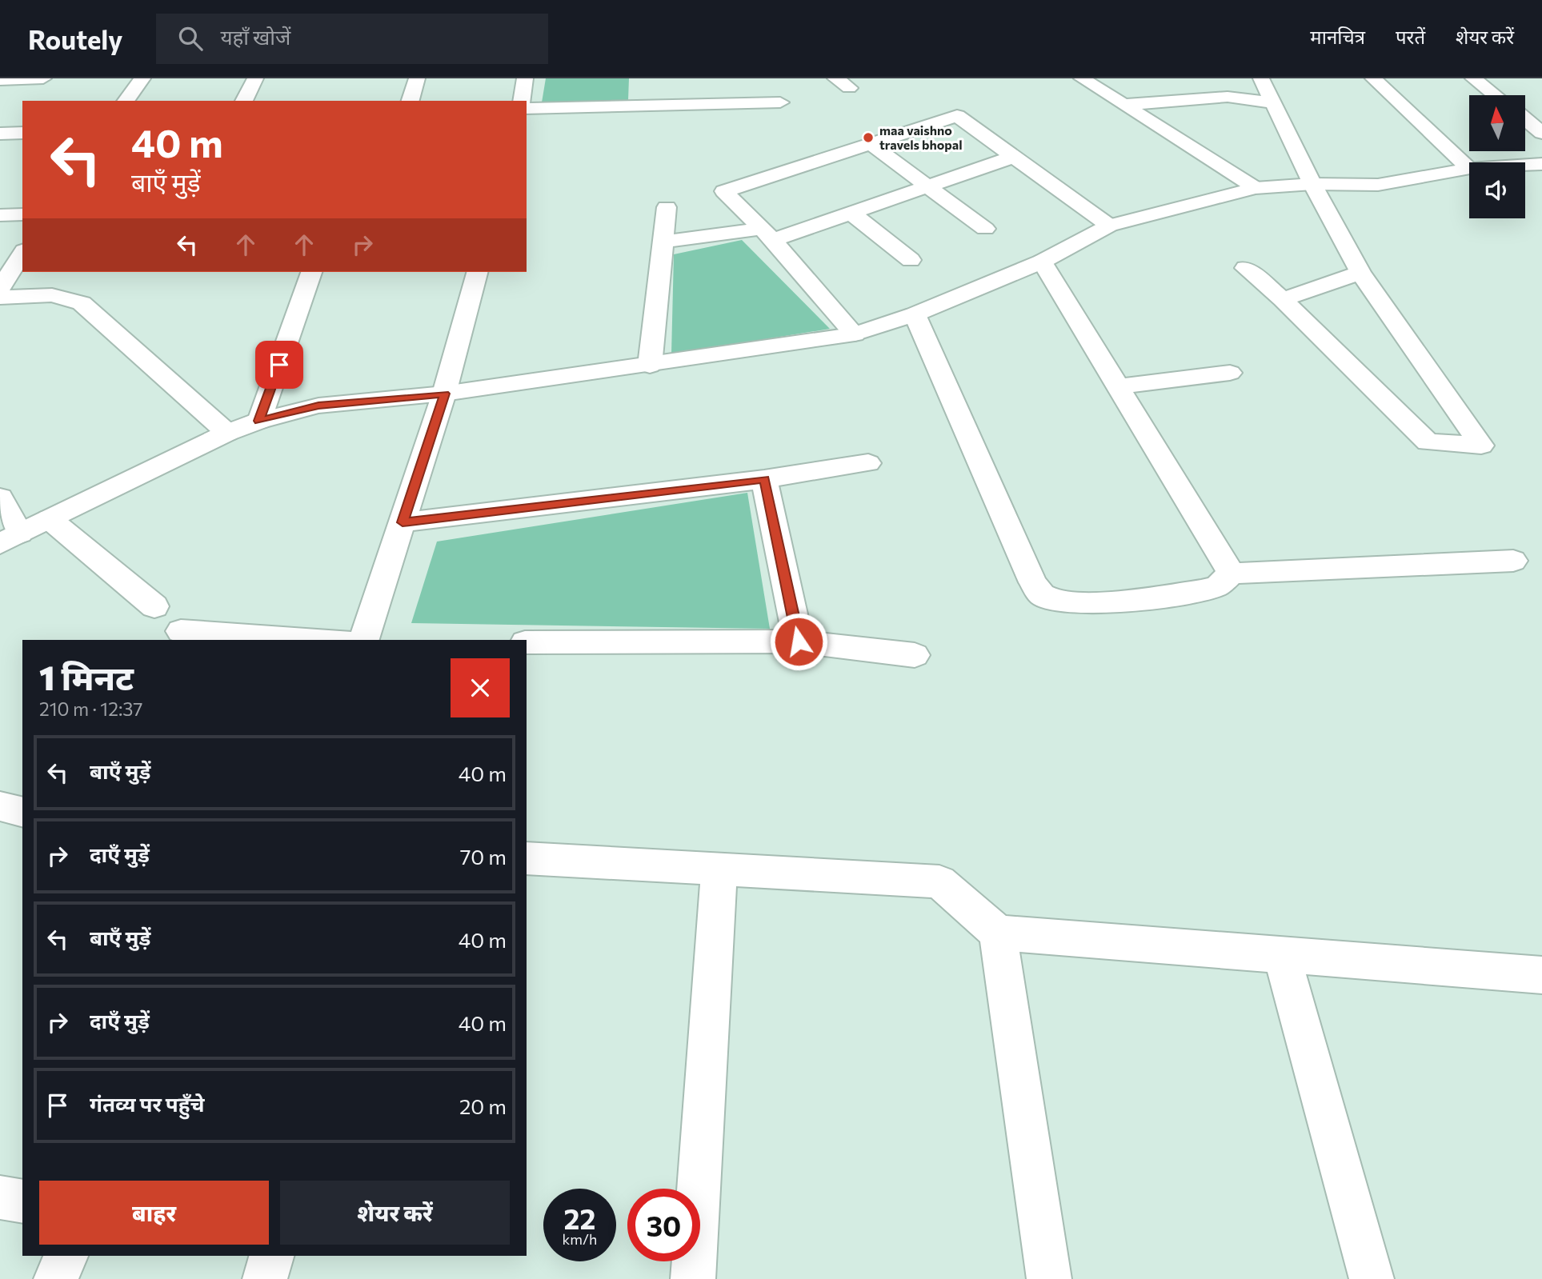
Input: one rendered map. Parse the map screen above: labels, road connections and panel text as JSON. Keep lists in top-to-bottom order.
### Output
{
  "places": ["maa vaishno travels bhopal"],
  "north": "top",
  "page": {
    "header": "Routely",
    "search": "यहाँ खोजें",
    "nav": ["मानचित्र", "परतें", "शेयर करें"],
    "turn": ["40 m", "बाएँ मुड़ें"],
    "heading": ["1 मिनट", "210 m · 12:37"],
    "list": [
      {
        "name": "बाएँ मुड़ें",
        "value": "40 m"
      },
      {
        "name": "दाएँ मुड़ें",
        "value": "70 m"
      },
      {
        "name": "बाएँ मुड़ें",
        "value": "40 m"
      },
      {
        "name": "दाएँ मुड़ें",
        "value": "40 m"
      },
      {
        "name": "गंतव्य पर पहुँचे",
        "value": "20 m"
      }
    ],
    "buttons": ["बाहर", "शेयर करें"],
    "speed": "22 km/h",
    "limit": "30"
  }
}
